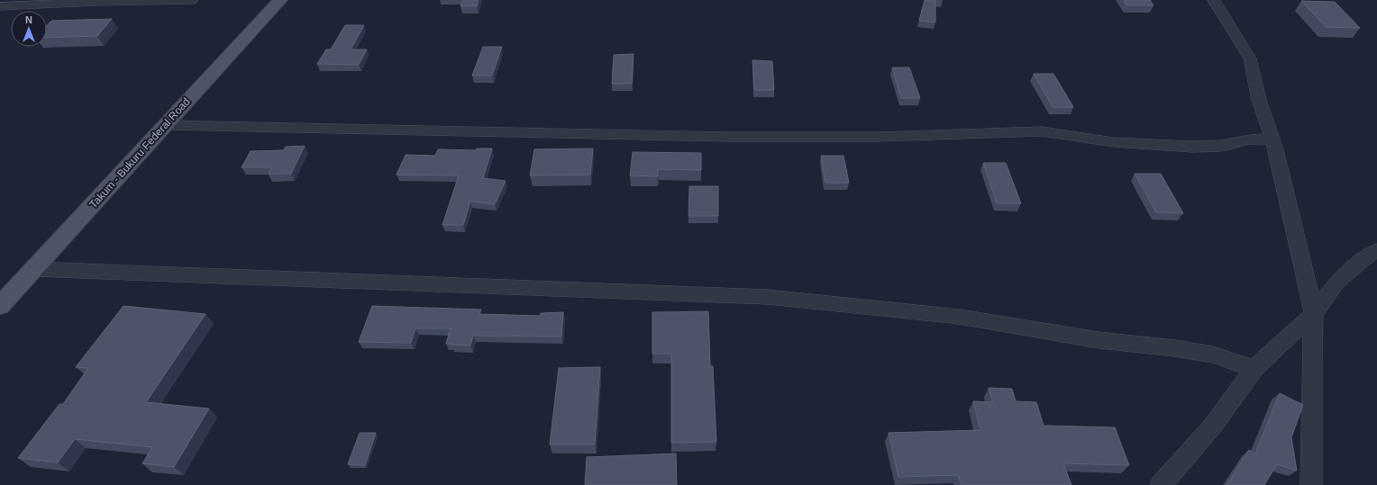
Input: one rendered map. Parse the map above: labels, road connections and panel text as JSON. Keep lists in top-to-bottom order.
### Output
{
  "streets": {
    "main road": ["Takum - Bukuru Federal Road"]
  },
  "north": "top"
}
